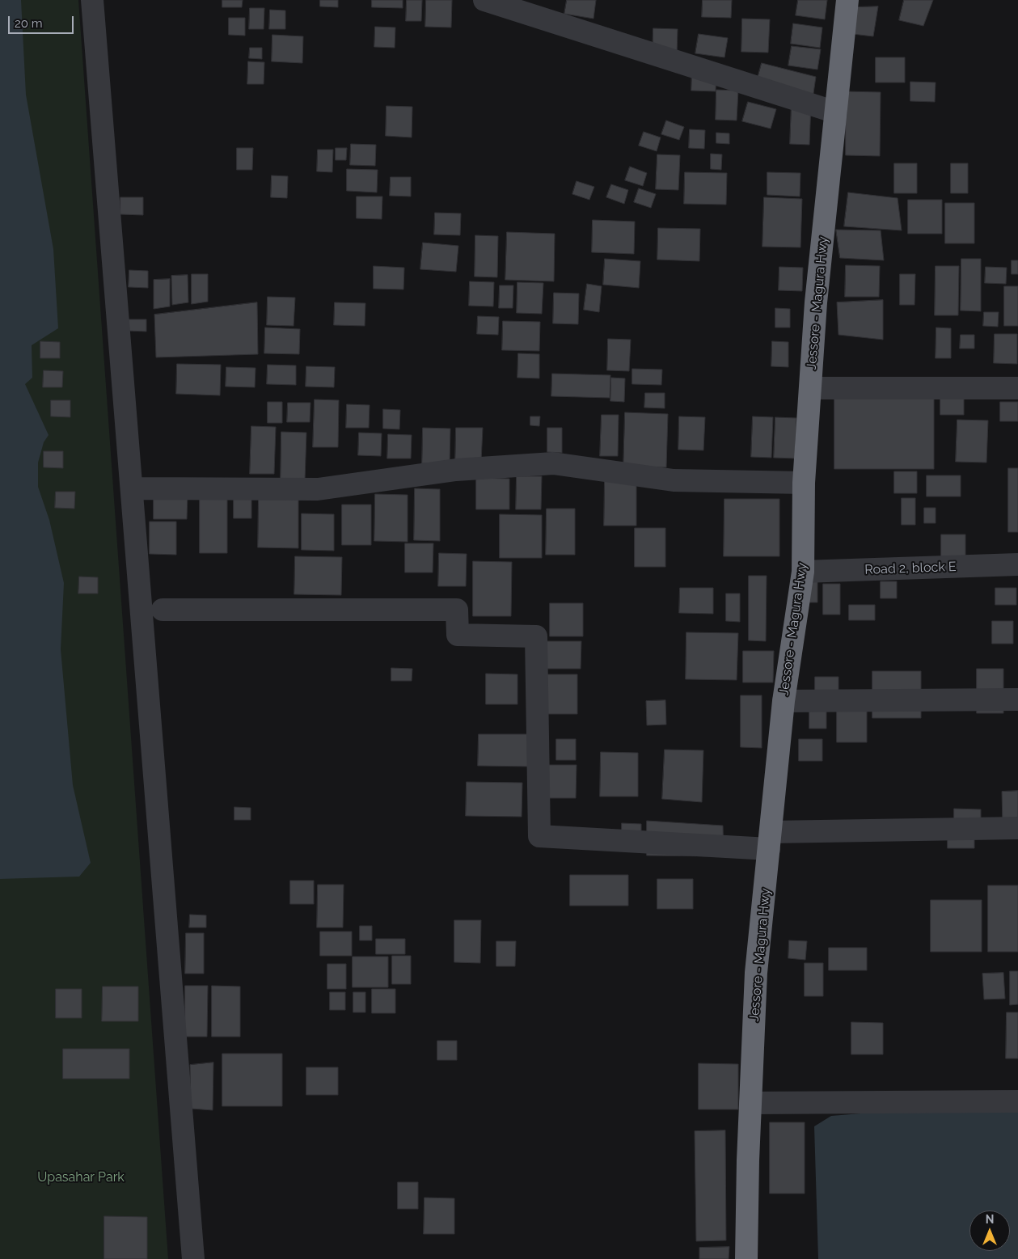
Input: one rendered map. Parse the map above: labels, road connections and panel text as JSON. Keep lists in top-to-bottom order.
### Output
{
  "streets": {
    "highway": ["Jessore - Magura Hwy"],
    "street": ["Road 2, block E"]
  },
  "crossings": [
    ["Jessore - Magura Hwy", "Road 2, block E"]
  ],
  "parks": ["Upasahar Park"],
  "scale_bar": "20 m",
  "north": "top"
}
